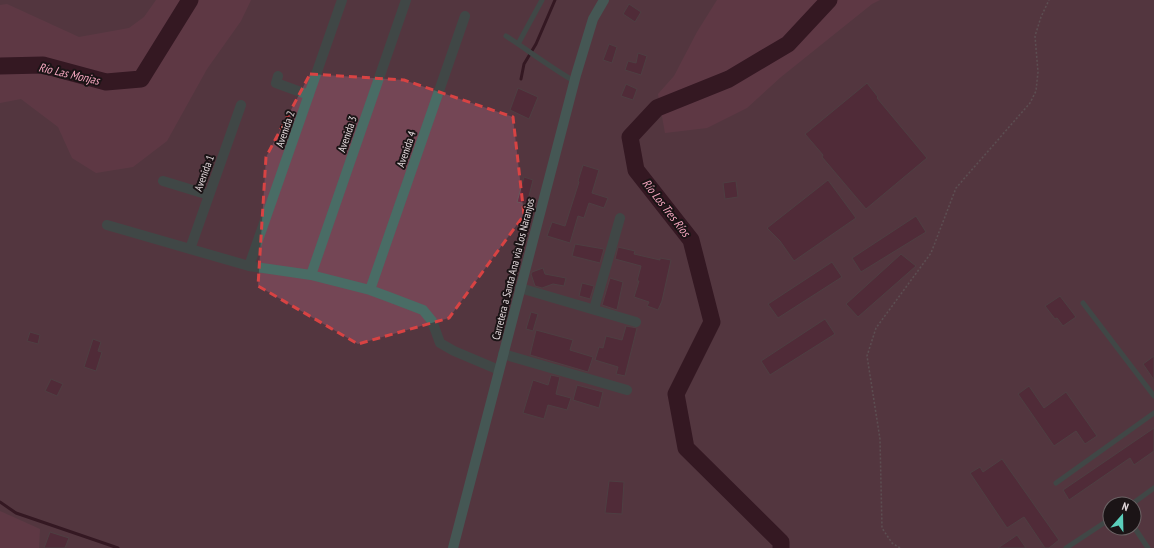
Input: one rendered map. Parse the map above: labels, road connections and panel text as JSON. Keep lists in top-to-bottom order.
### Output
{
  "streets": {
    "main road": ["Carretera a Santa Ana via Los Naranjos"],
    "street": [
      "Avenida 2",
      "Avenida 3",
      "Avenida 4",
      "Avenida 1"
    ]
  },
  "water": ["Río Las Monjas", "Río Los Tres Ríos"],
  "north": "top"
}
